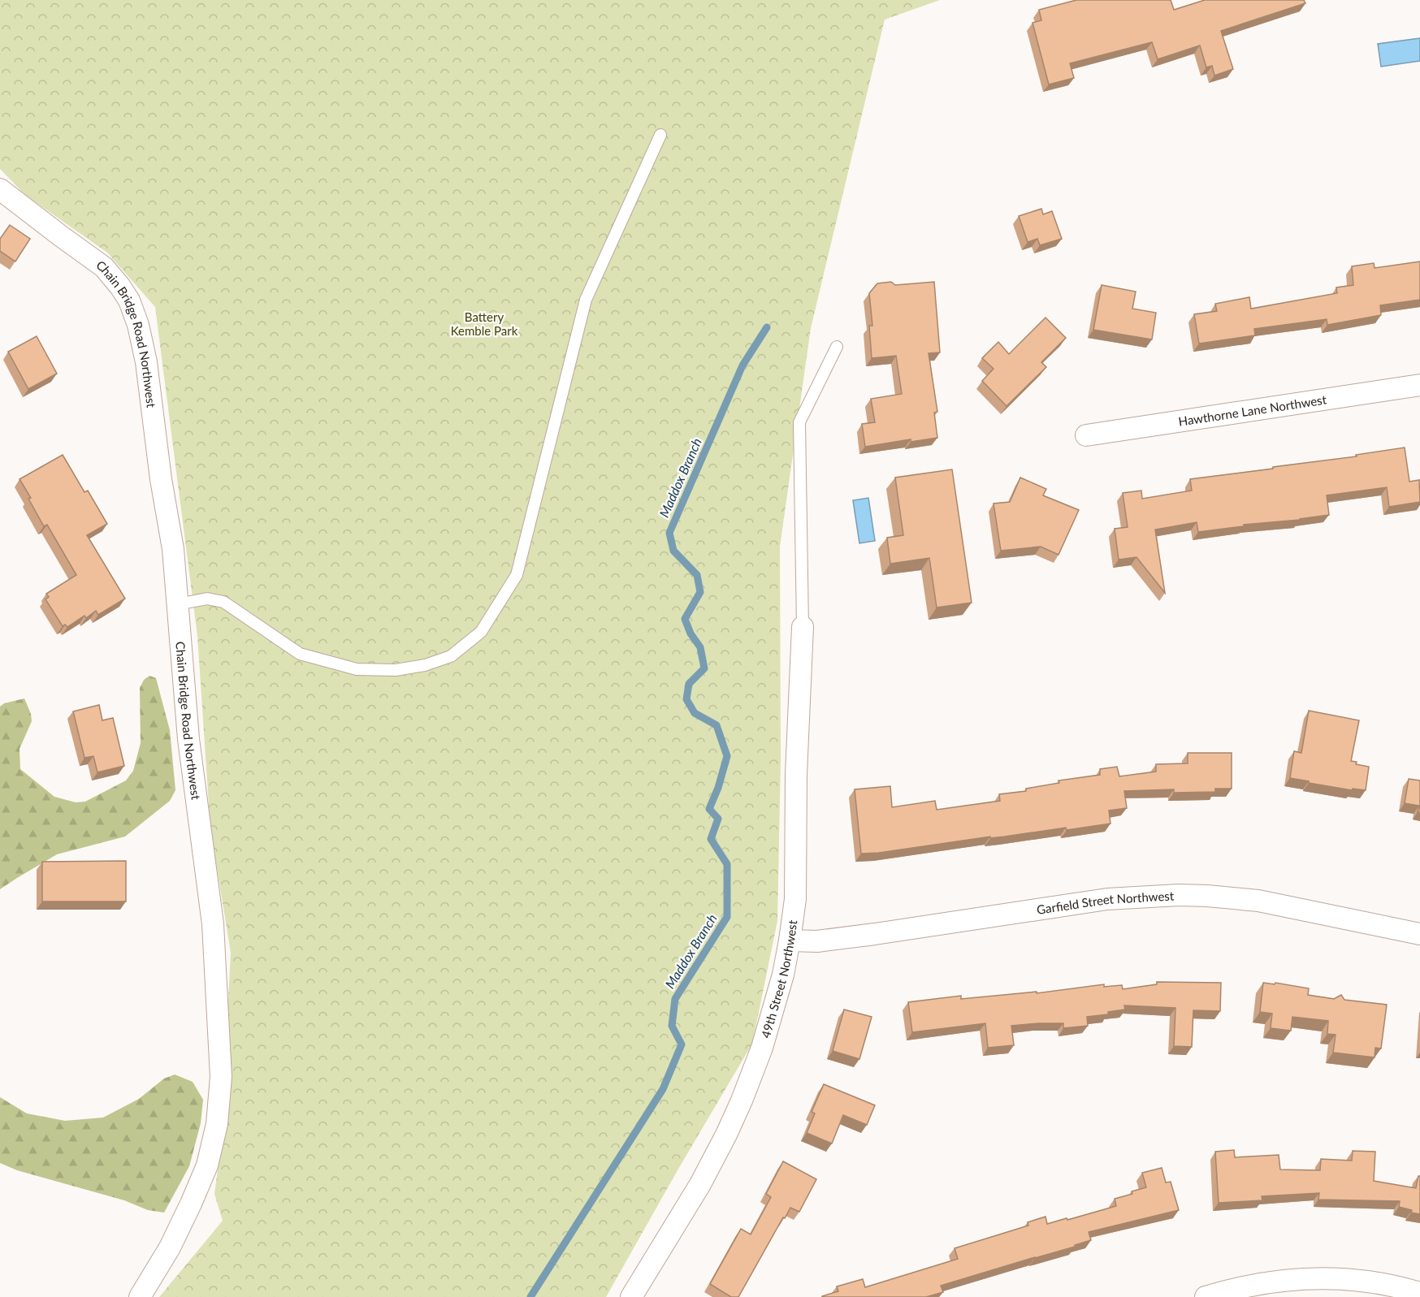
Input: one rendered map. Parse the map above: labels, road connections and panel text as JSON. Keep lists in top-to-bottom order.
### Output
{
  "streets": {
    "street": [
      "Chain Bridge Road Northwest",
      "Hawthorne Lane Northwest",
      "Garfield Street Northwest",
      "49th Street Northwest"
    ]
  },
  "crossings": [
    ["Garfield Street Northwest", "49th Street Northwest"]
  ],
  "water": ["Maddox Branch"],
  "parks": ["Battery Kemble Park"]
}
